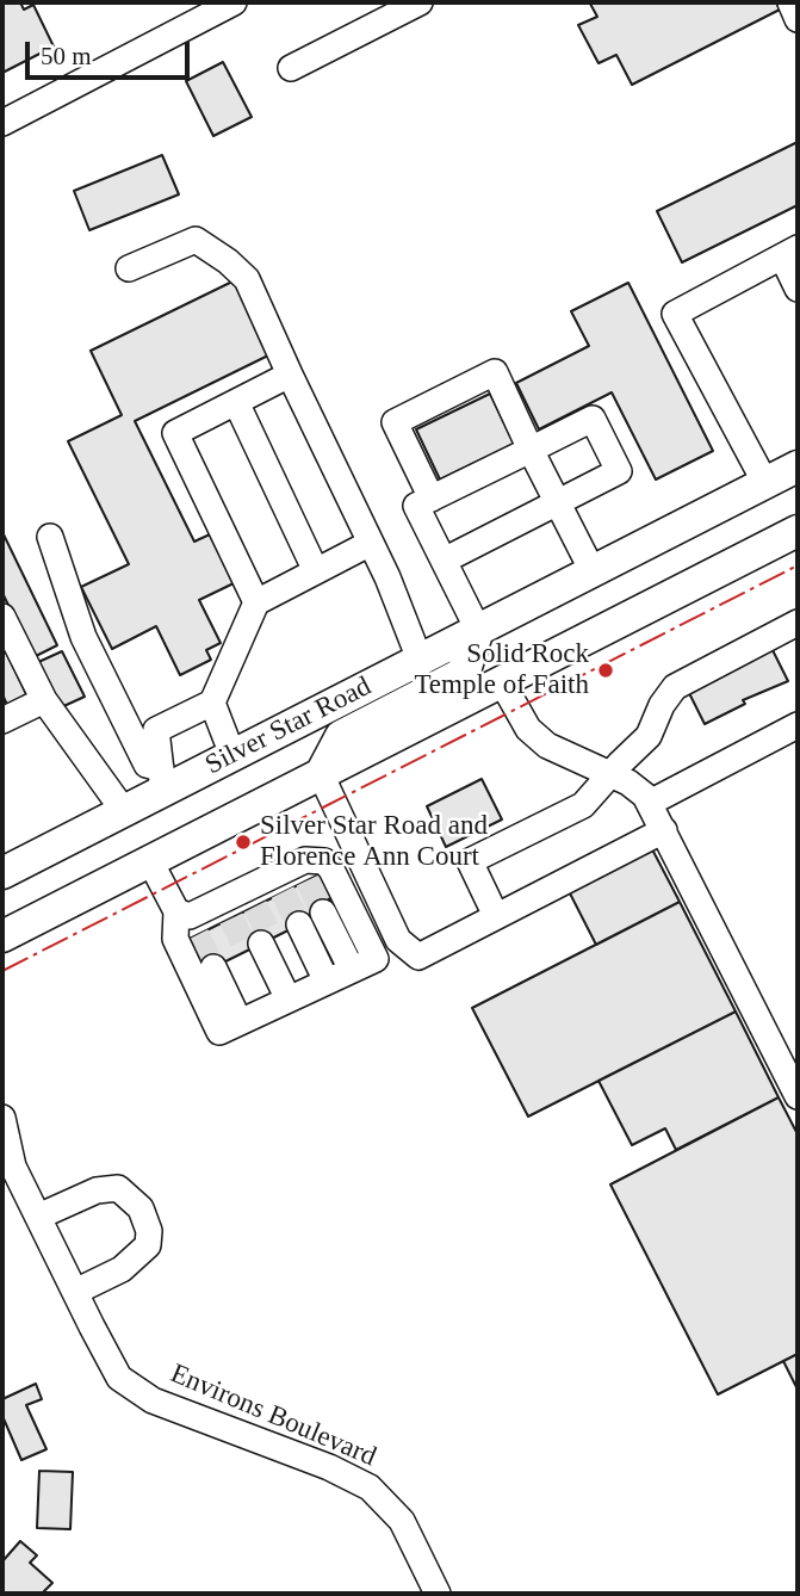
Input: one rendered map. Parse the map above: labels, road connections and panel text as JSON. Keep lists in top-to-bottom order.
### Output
{
  "streets": {
    "main road": ["Silver Star Road"],
    "street": ["Environs Boulevard"]
  },
  "places": ["Solid Rock Temple of Faith", "Silver Star Road and Florence Ann Court"],
  "scale_bar": "50 m"
}
